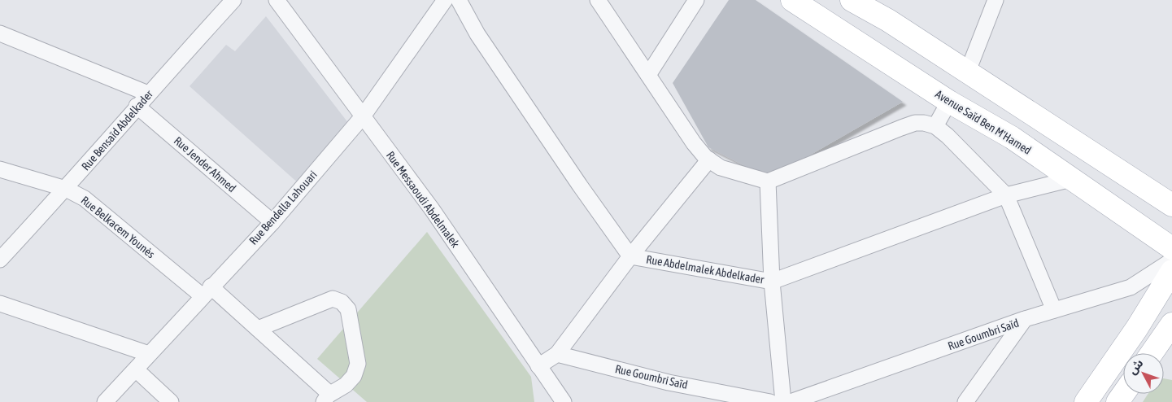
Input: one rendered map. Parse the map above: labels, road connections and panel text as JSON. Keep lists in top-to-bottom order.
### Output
{
  "streets": {
    "main road": ["Avenue Saïd Ben M'Hamed"],
    "street": [
      "Rue Bensaïd Abdelkader",
      "Rue Jender Ahmed",
      "Rue Messaoudi Abdelmalek",
      "Rue Bendella Lahouari",
      "Rue Belkacem Younès",
      "Rue Abdelmalek Abdelkader",
      "Rue Goumbri Saïd"
    ]
  },
  "crossings": [
    ["Avenue Saïd Ben M'Hamed", "Rue Abdelmalek Abdelkader"],
    ["Rue Bensaïd Abdelkader", "Rue Jender Ahmed"],
    ["Rue Bensaïd Abdelkader", "Rue Belkacem Younès"],
    ["Rue Jender Ahmed", "Rue Bendella Lahouari"],
    ["Rue Messaoudi Abdelmalek", "Rue Bendella Lahouari"],
    ["Rue Bendella Lahouari", "Rue Belkacem Younès"]
  ],
  "north": "top left"
}
